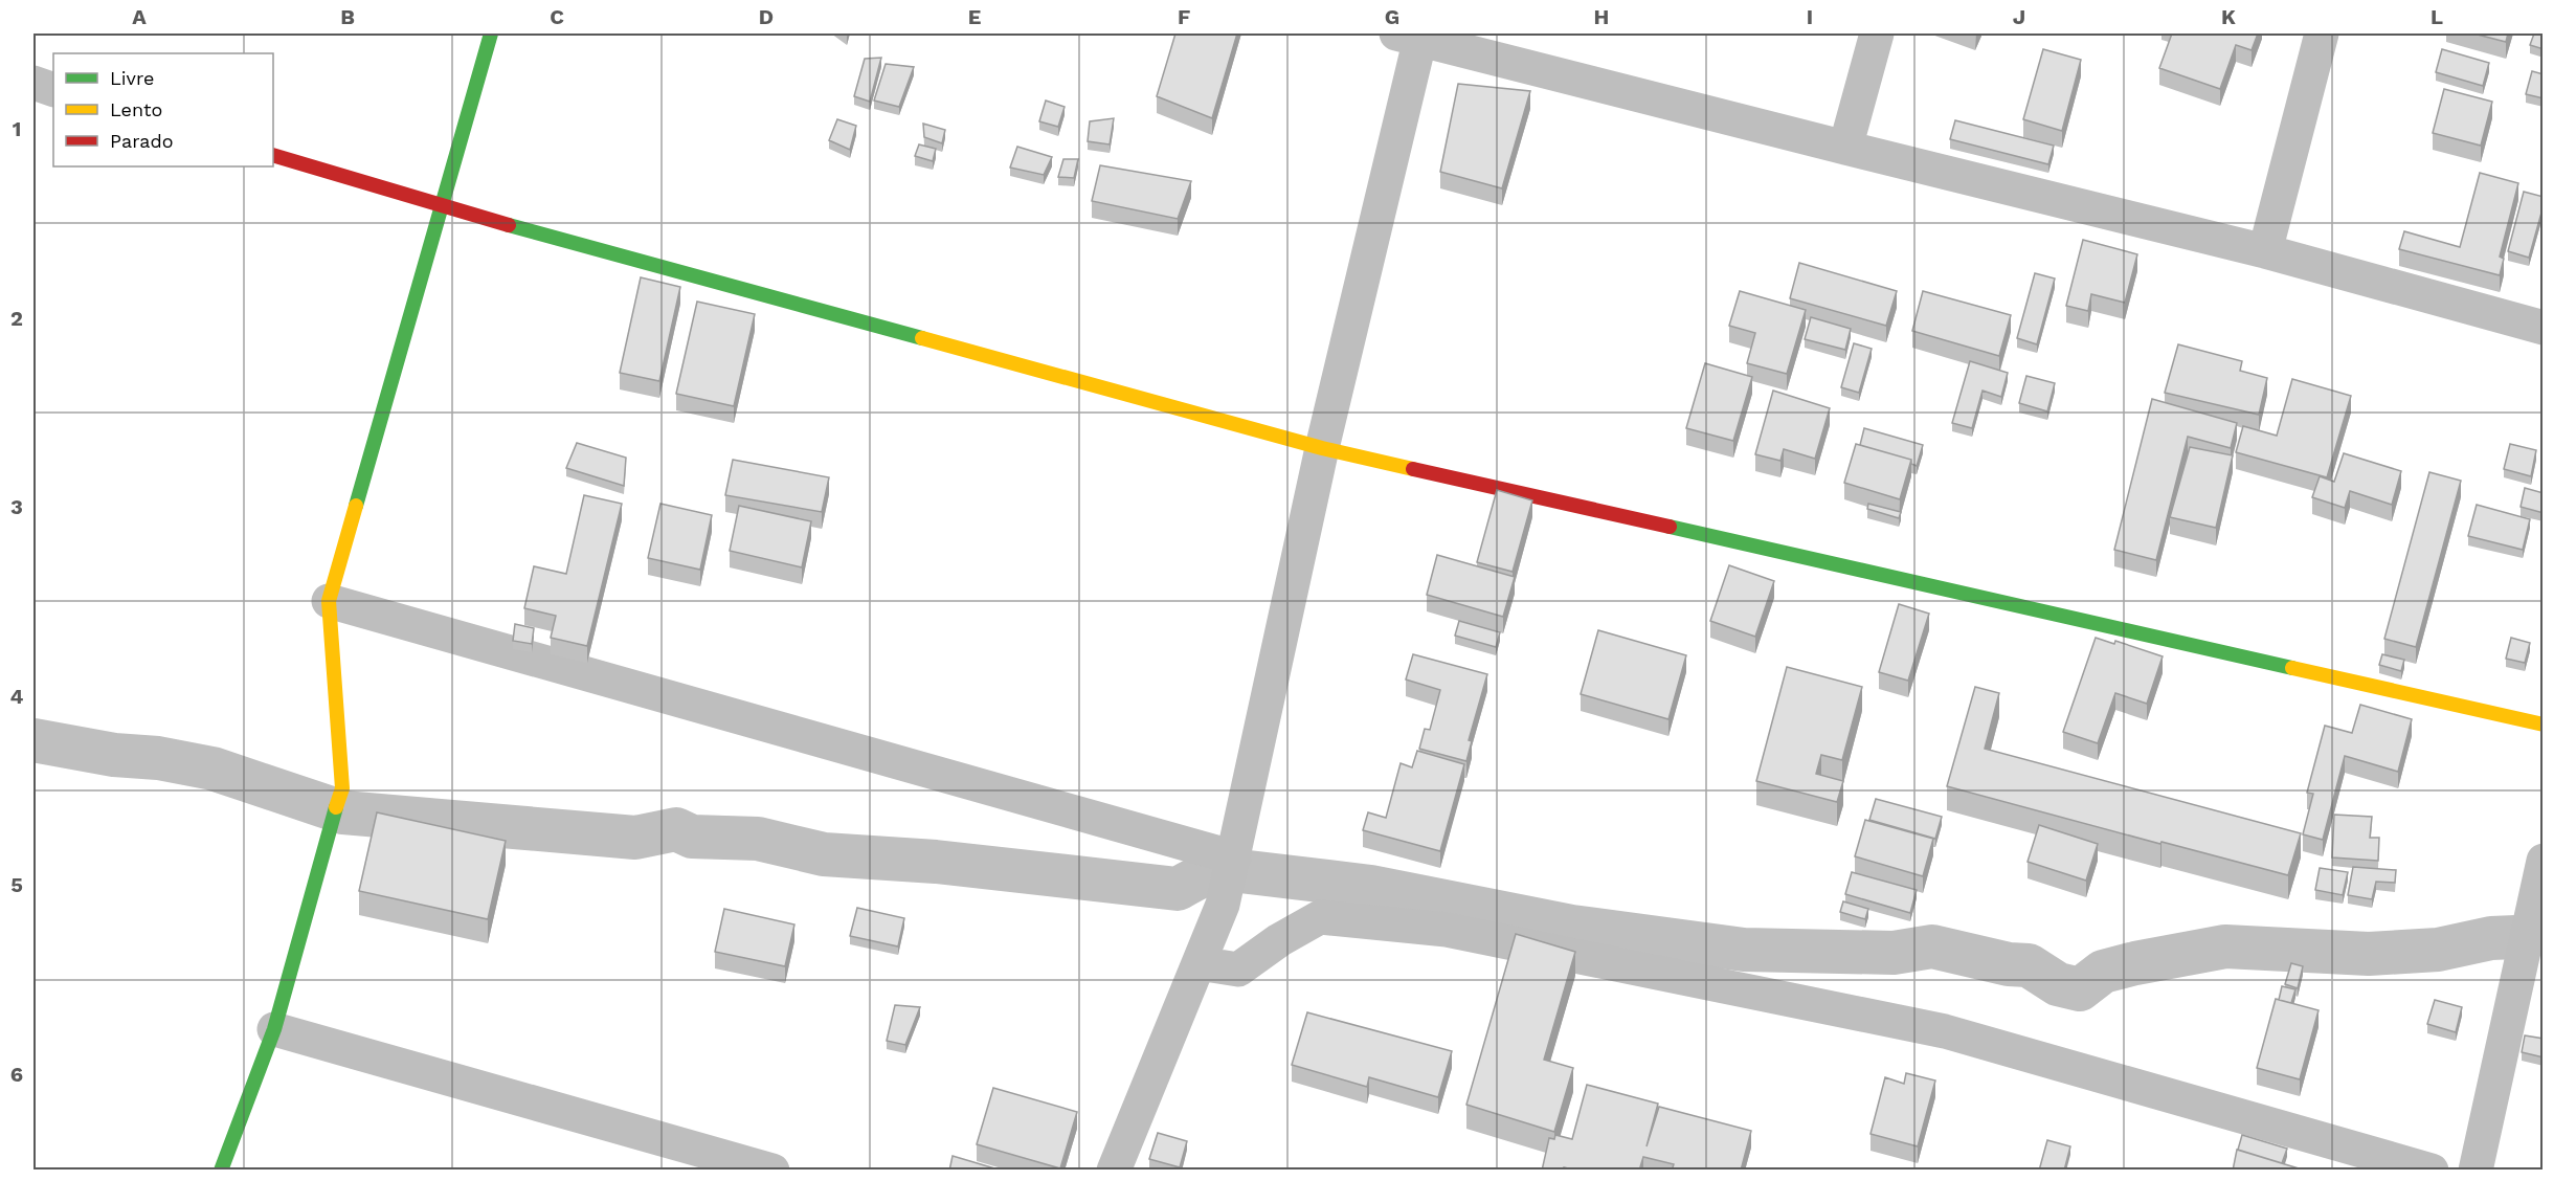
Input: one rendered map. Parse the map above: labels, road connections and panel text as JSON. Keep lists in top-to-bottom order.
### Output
{
  "legend": ["Livre", "Lento", "Parado"],
  "grid": {
    "columns": [
      "A",
      "B",
      "C",
      "D",
      "E",
      "F",
      "G",
      "H",
      "I",
      "J",
      "K",
      "L"
    ],
    "rows": [
      "1",
      "2",
      "3",
      "4",
      "5",
      "6"
    ]
  }
}
